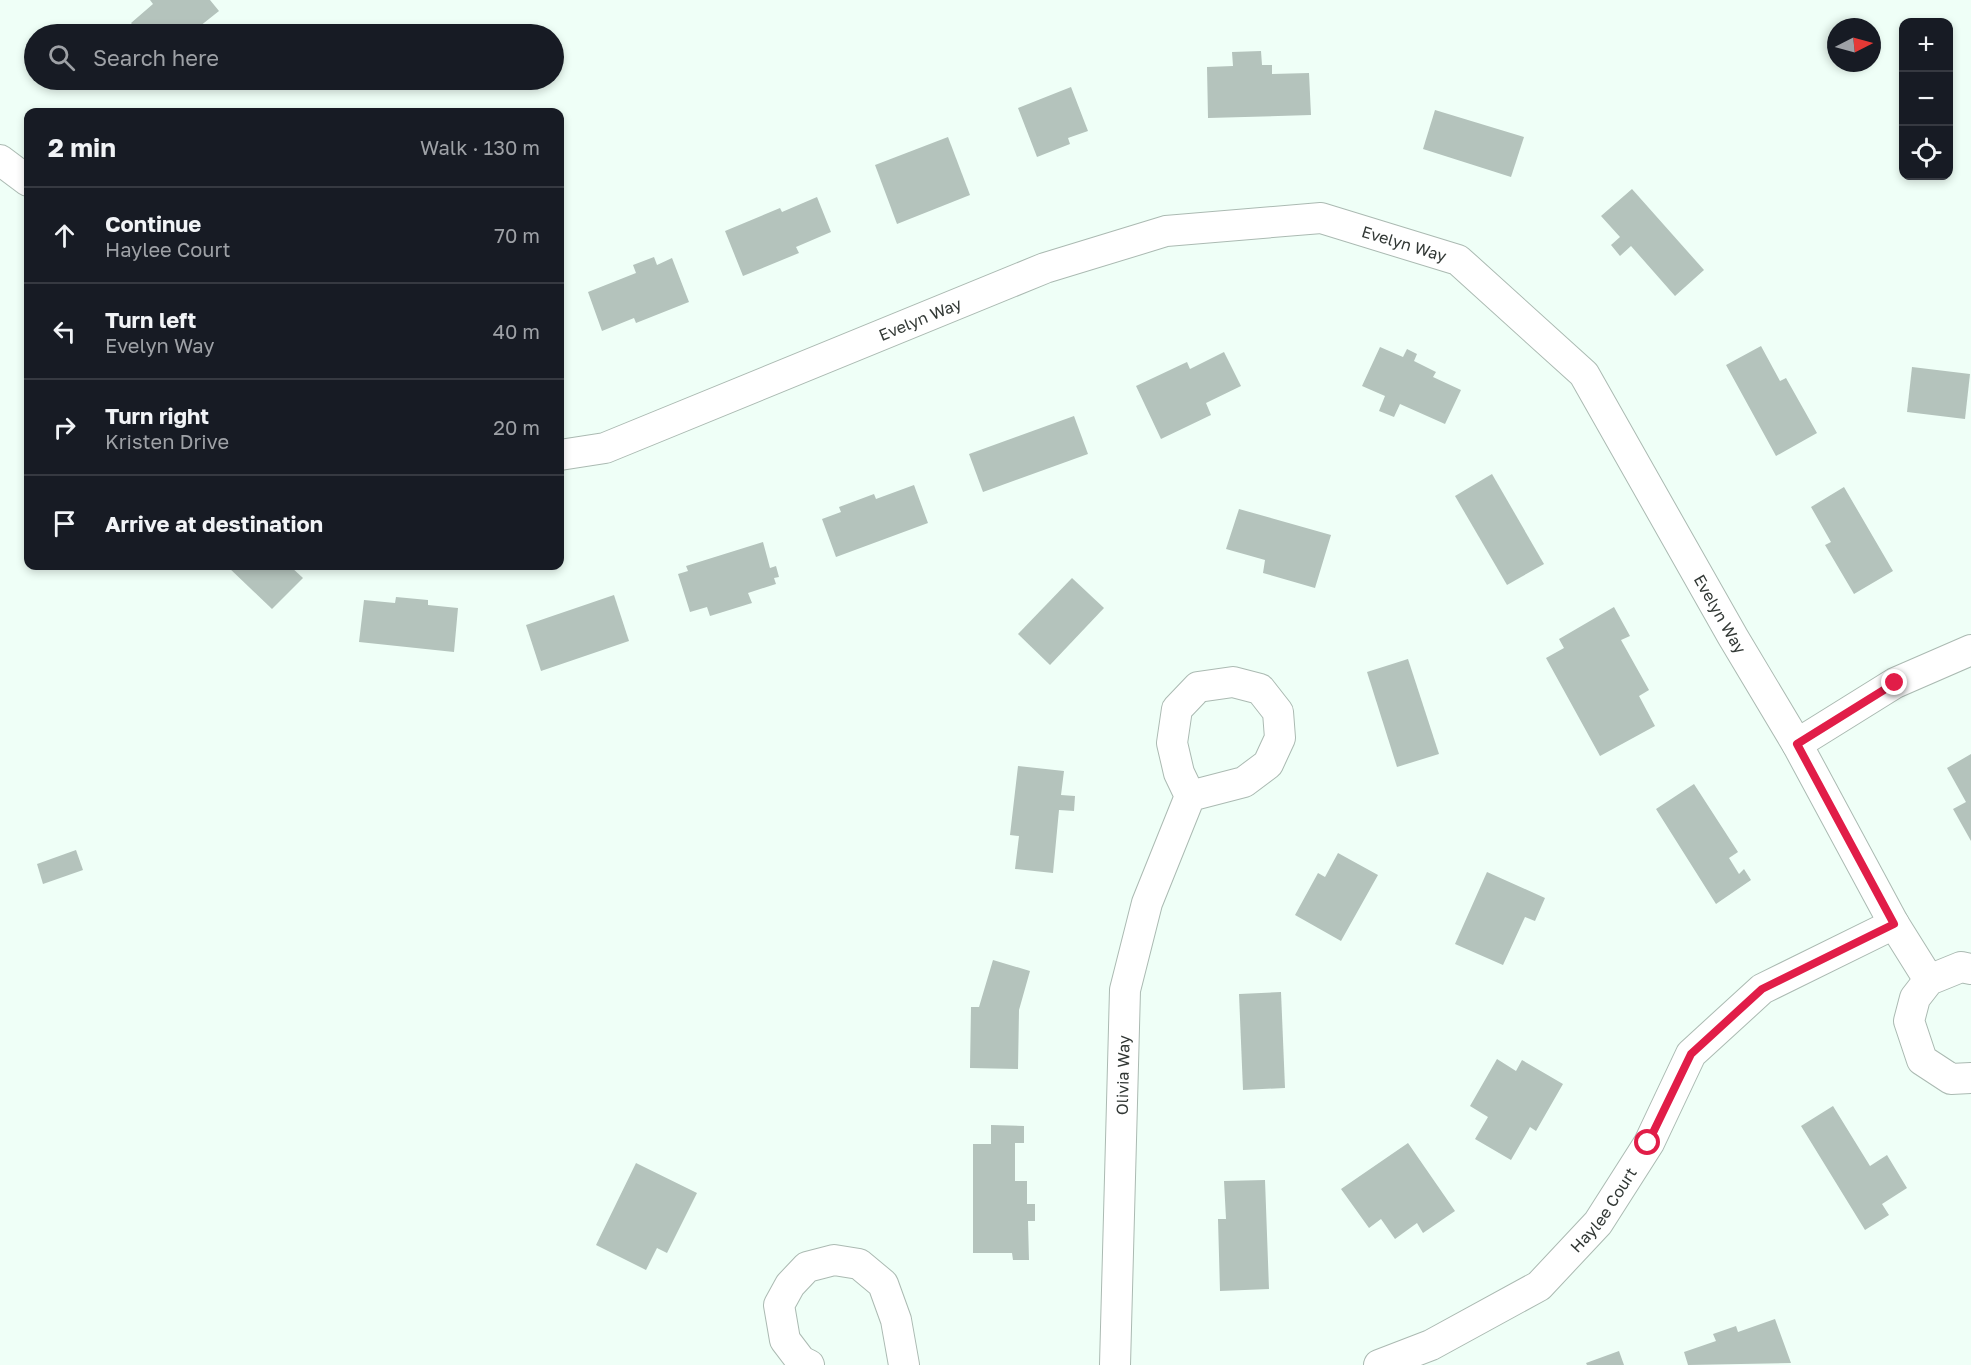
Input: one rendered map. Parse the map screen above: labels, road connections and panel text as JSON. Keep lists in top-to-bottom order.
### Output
{
  "streets": {
    "street": ["Evelyn Way", "Olivia Way", "Haylee Court"]
  },
  "crossings": [
    ["Evelyn Way", "Haylee Court"]
  ],
  "north": "right",
  "page": {
    "map_buttons": ["+", "−"],
    "search": "Search here",
    "heading": ["2 min", "Walk · 130 m"],
    "list": [
      ["Continue", "Haylee Court", "70 m"],
      ["Turn left", "Evelyn Way", "40 m"],
      ["Turn right", "Kristen Drive", "20 m"],
      "Arrive at destination"
    ]
  }
}
